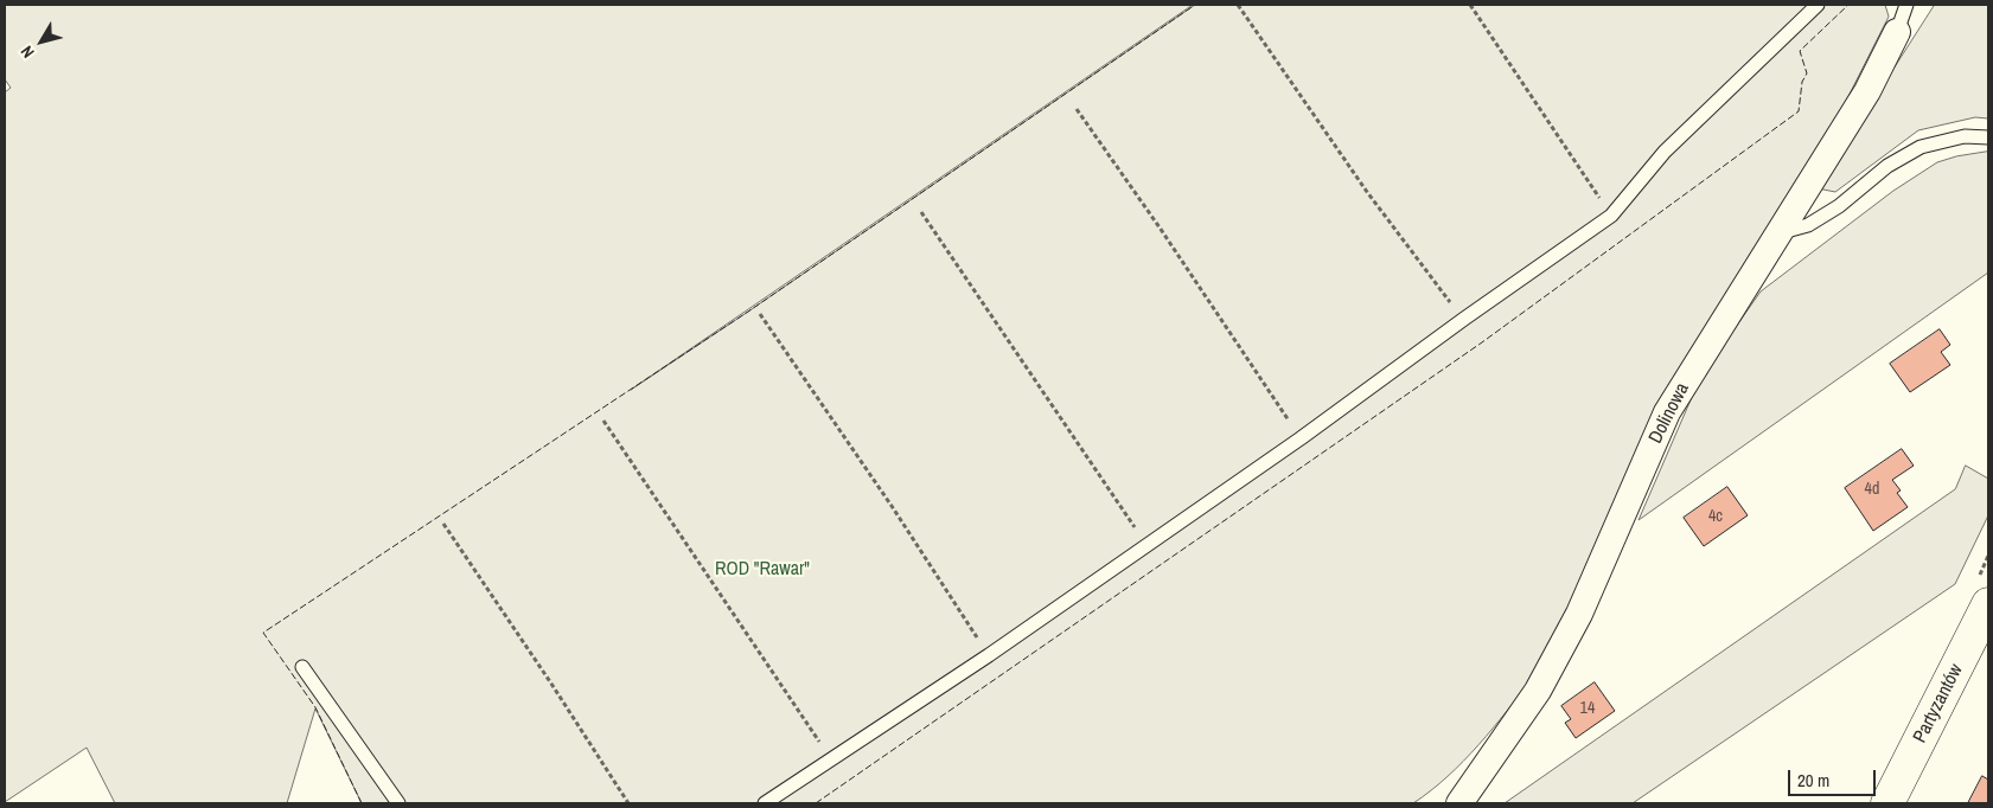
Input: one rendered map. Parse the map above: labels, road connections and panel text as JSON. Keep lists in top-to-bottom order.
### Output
{
  "streets": {
    "street": ["Dolinowa", "Partyzantów"]
  },
  "parks": ["ROD \"Rawar\""],
  "house_numbers": ["4d", "4c", "14"],
  "scale_bar": "20 m",
  "north": "bottom left"
}
